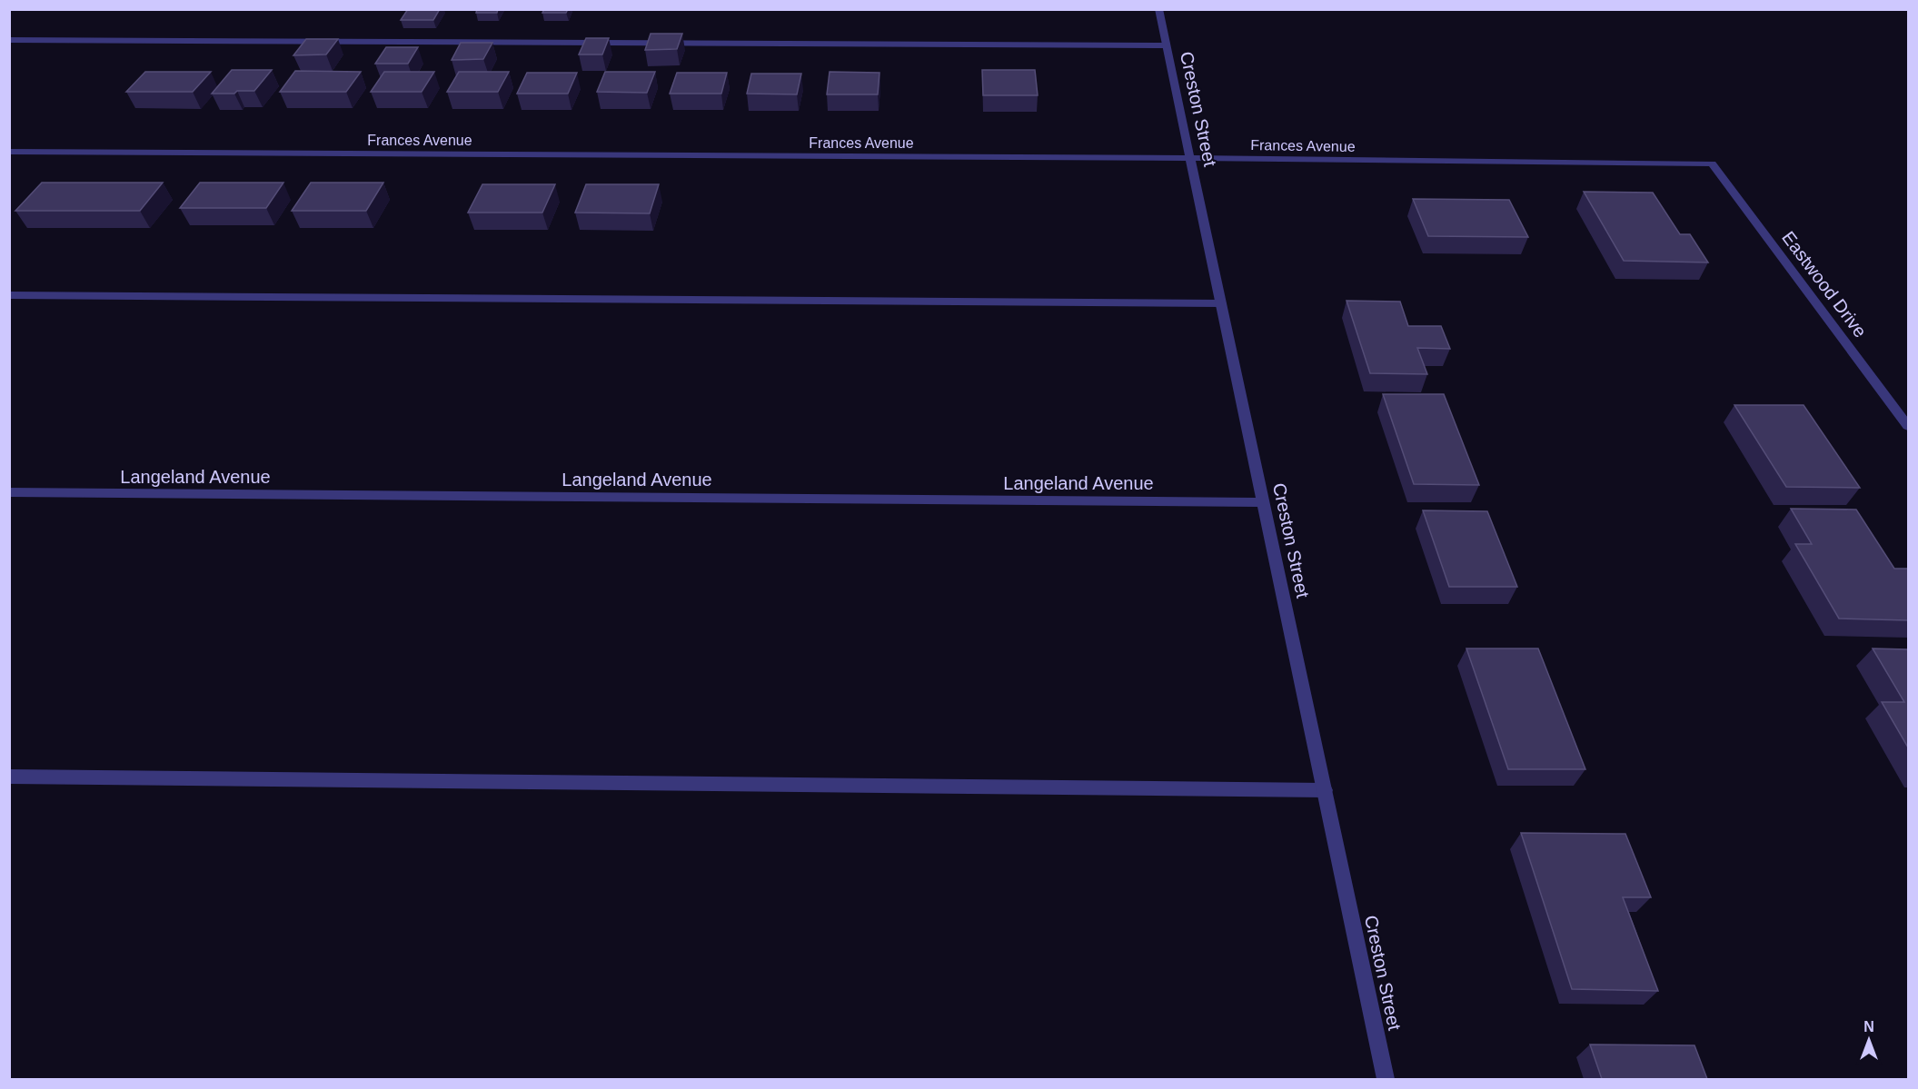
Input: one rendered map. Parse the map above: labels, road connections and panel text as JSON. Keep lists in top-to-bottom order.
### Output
{
  "streets": {
    "street": [
      "Creston Street",
      "Frances Avenue",
      "Eastwood Drive",
      "Langeland Avenue"
    ]
  },
  "crossings": [
    ["Creston Street", "Frances Avenue"],
    ["Creston Street", "Langeland Avenue"],
    ["Frances Avenue", "Eastwood Drive"]
  ],
  "north": "top"
}
